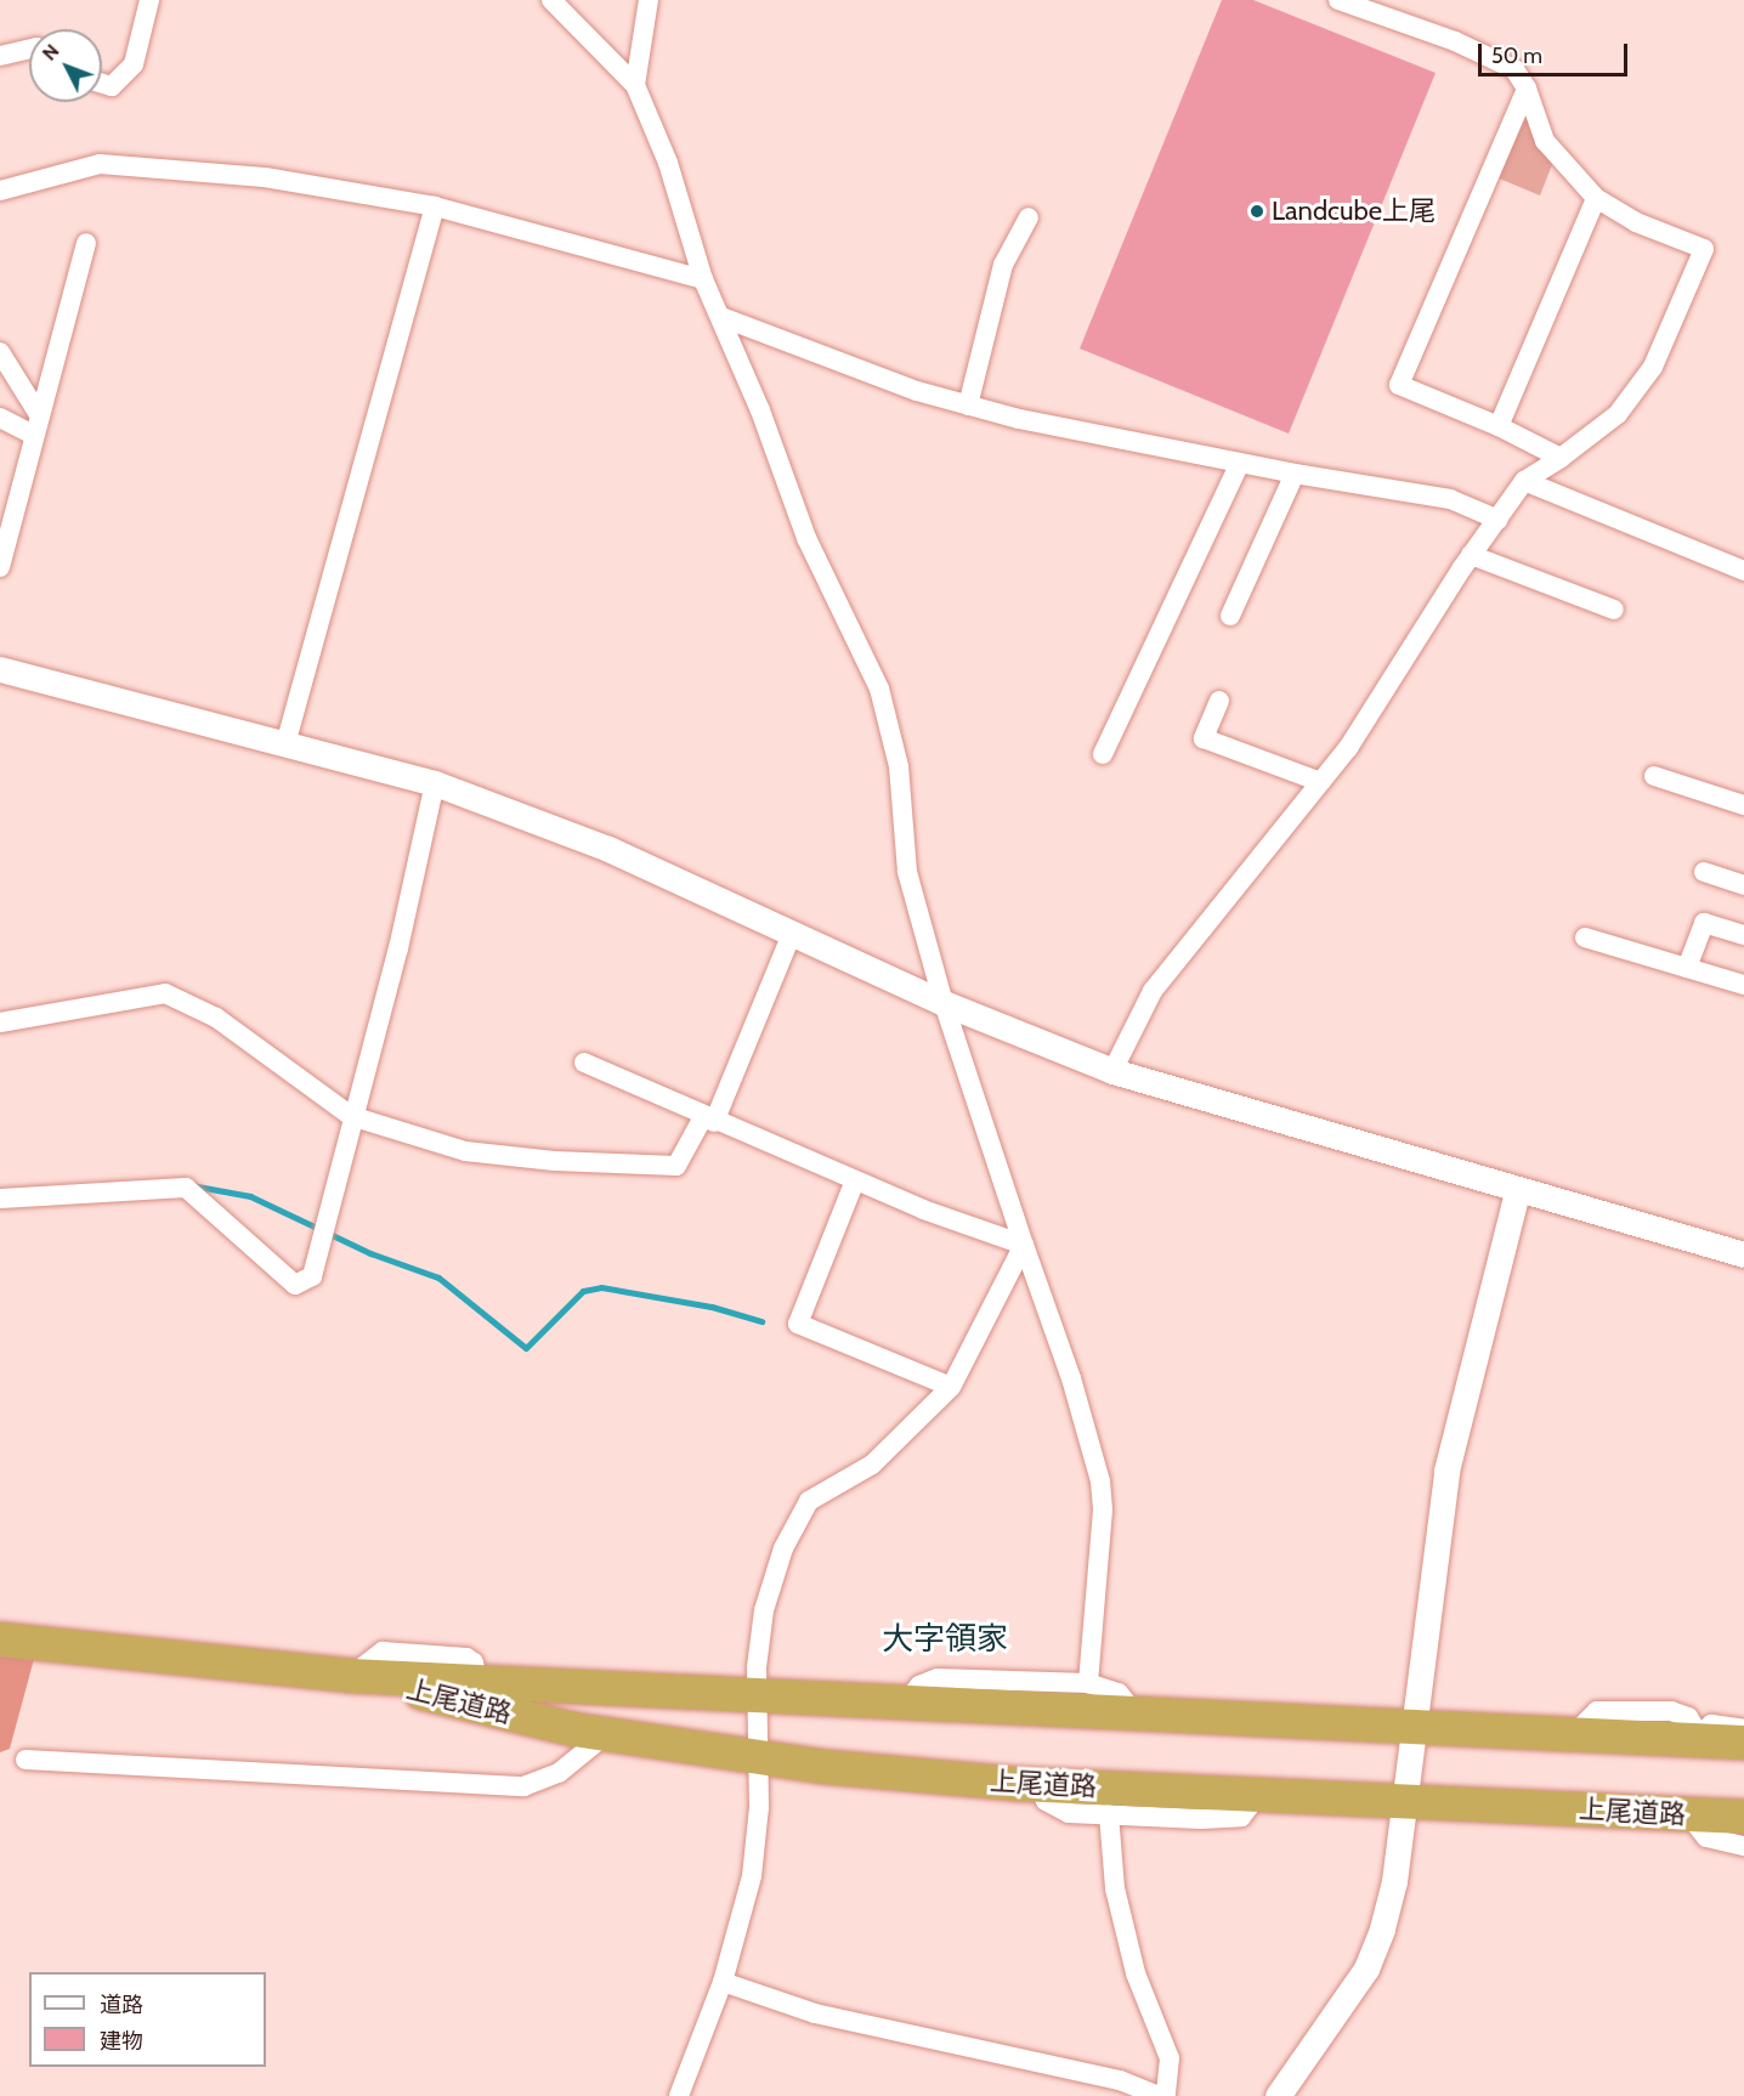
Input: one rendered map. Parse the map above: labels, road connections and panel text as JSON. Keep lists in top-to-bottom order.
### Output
{
  "streets": {
    "highway": ["上尾道路"]
  },
  "districts": ["大字領家"],
  "places": ["Landcube上尾"],
  "legend": ["道路", "建物"],
  "scale_bar": "50 m",
  "north": "top left"
}
